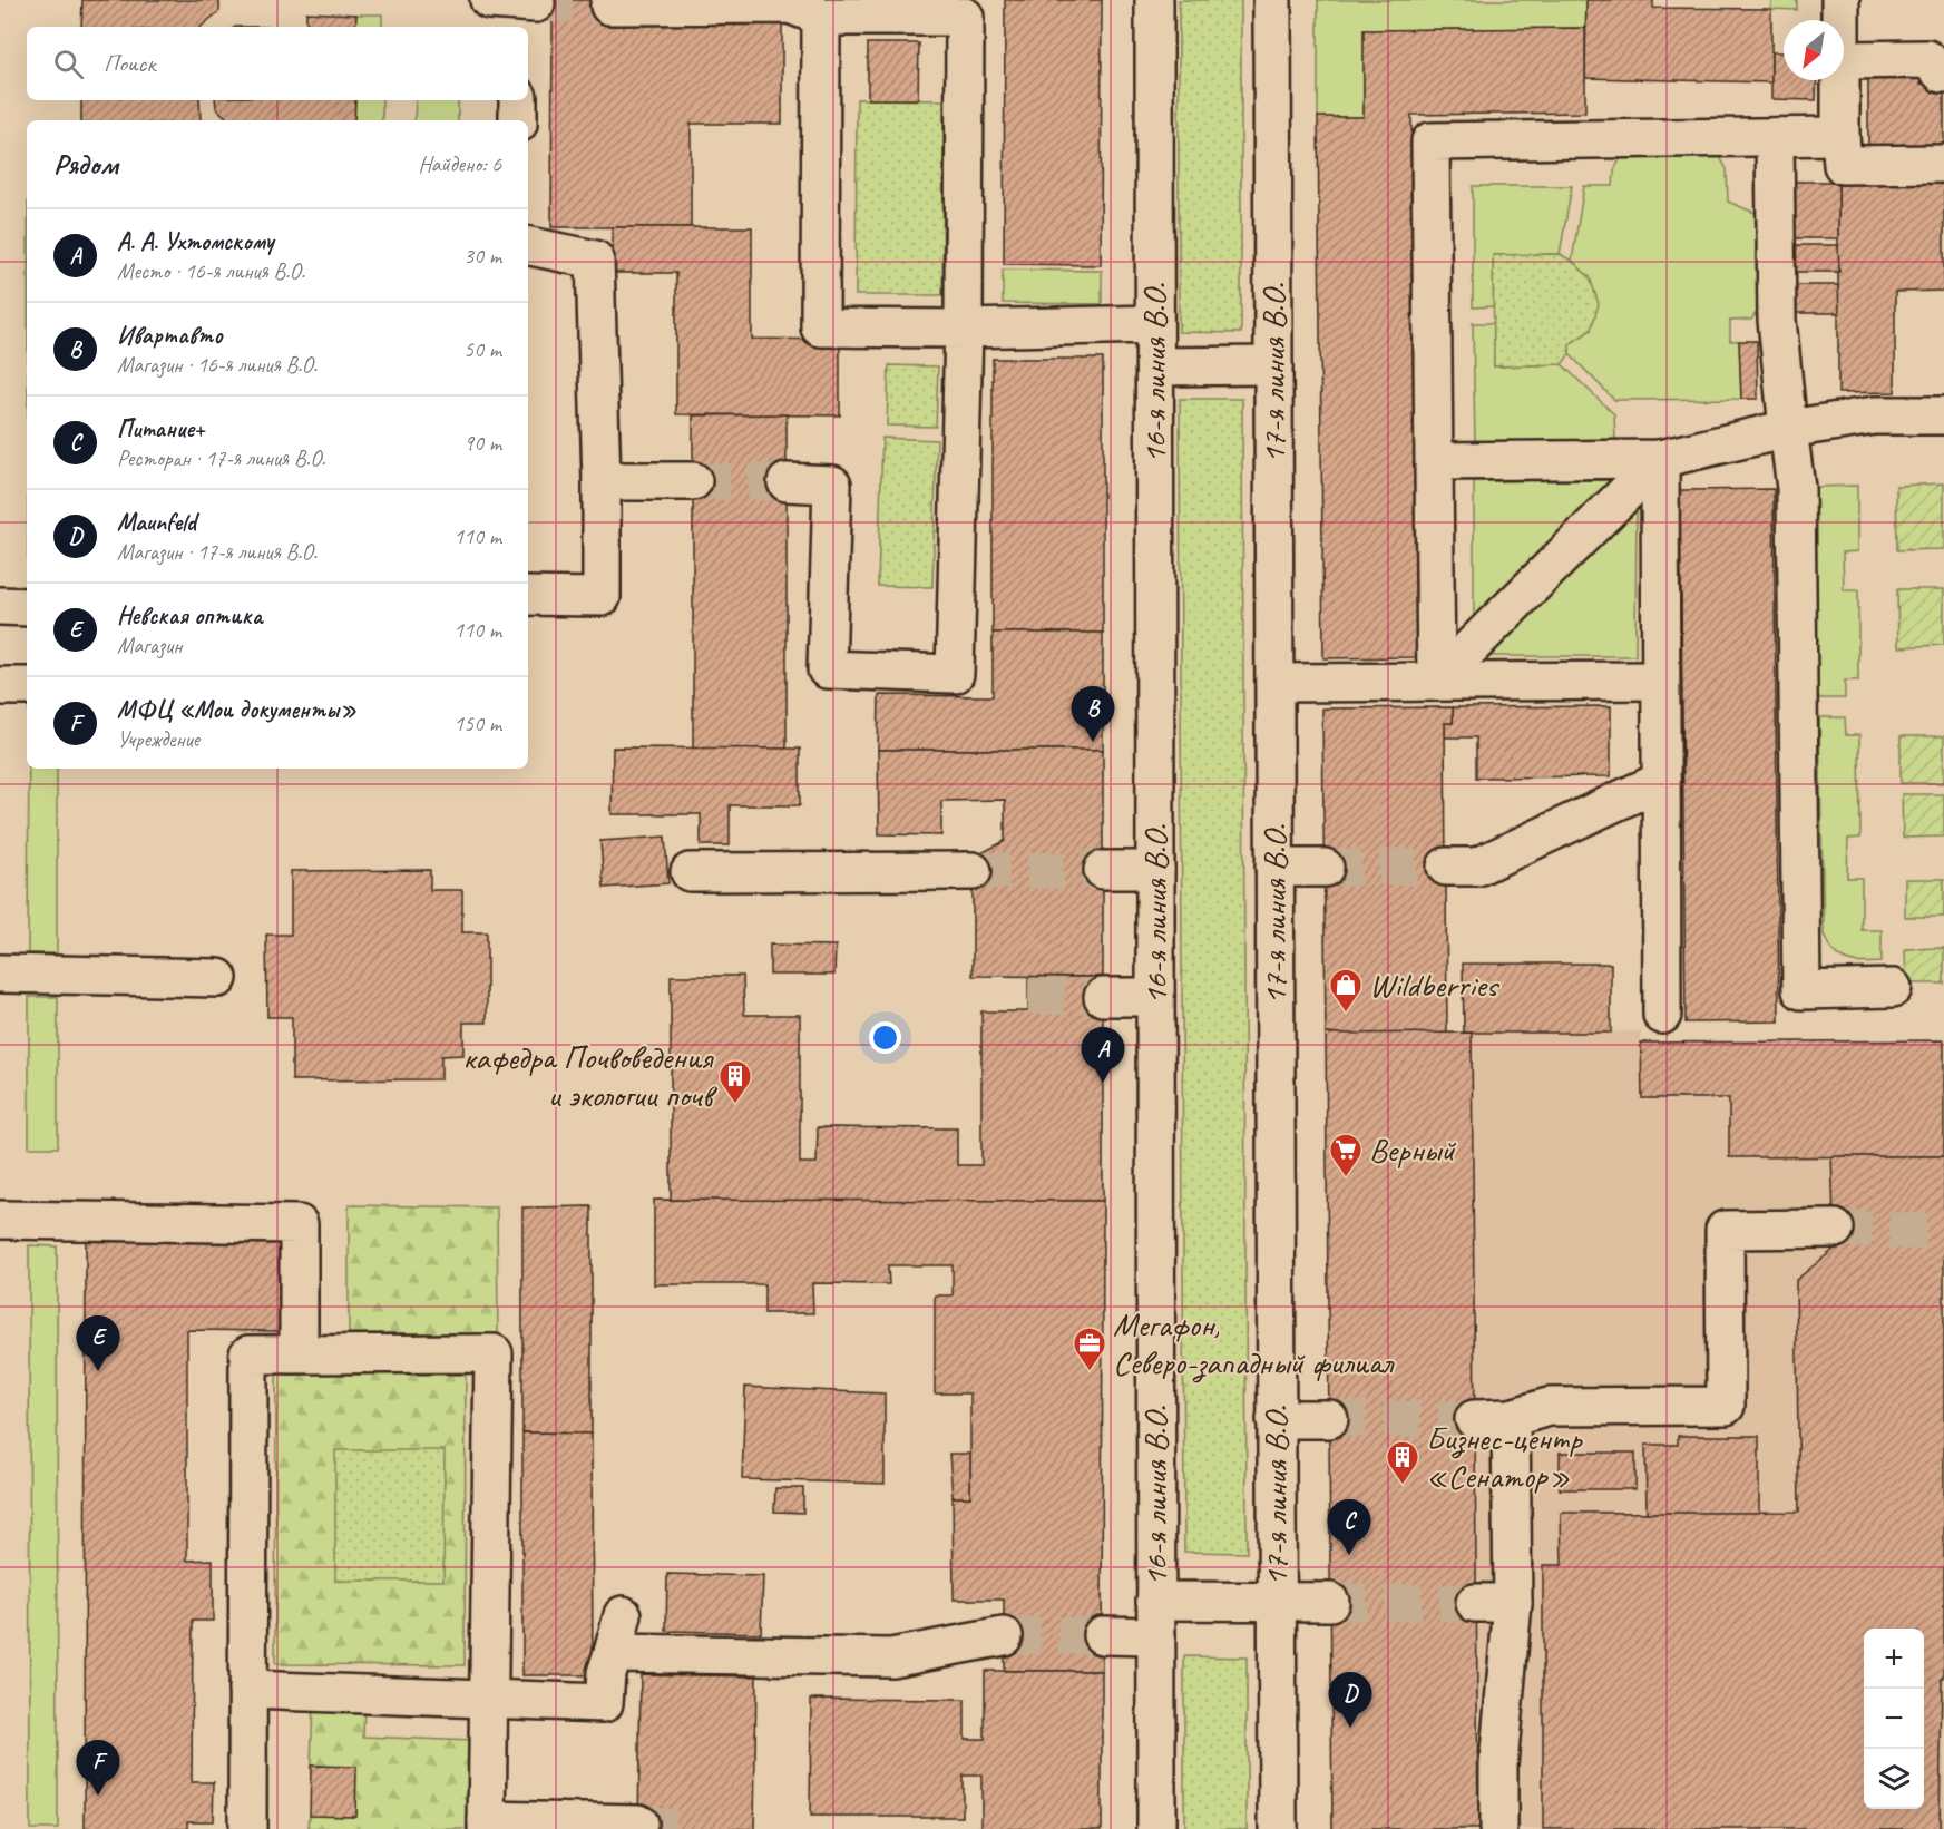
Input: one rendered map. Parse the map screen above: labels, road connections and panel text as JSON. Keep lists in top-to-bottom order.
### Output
{
  "streets": {
    "street": ["16-я линия В.О.", "17-я линия В.О."]
  },
  "places": {
    "shop": ["Wildberries"],
    "building": ["кафедра Почвоведения и экологии почв", "Бизнес-центр «Сенатор»"],
    "supermarket": ["Верный"],
    "office": ["Мегафон, Северо-западный филиал"]
  },
  "north": "bottom left",
  "page": {
    "search": "Поиск",
    "heading": ["Рядом", "Найдено: 6"],
    "list": [
      {
        "mark": "A",
        "name": "А. А. Ухтомскому",
        "note": "Место · 16-я линия В.О.",
        "value": "30 m"
      },
      {
        "mark": "B",
        "name": "Ивартавто",
        "note": "Магазин · 16-я линия В.О.",
        "value": "50 m"
      },
      {
        "mark": "C",
        "name": "Питание+",
        "note": "Ресторан · 17-я линия В.О.",
        "value": "90 m"
      },
      {
        "mark": "D",
        "name": "Maunfeld",
        "note": "Магазин · 17-я линия В.О.",
        "value": "110 m"
      },
      {
        "mark": "E",
        "name": "Невская оптика",
        "note": "Магазин",
        "value": "110 m"
      },
      {
        "mark": "F",
        "name": "МФЦ «Мои документы»",
        "note": "Учреждение",
        "value": "150 m"
      }
    ],
    "pins": [
      "B",
      "A",
      "E",
      "C",
      "D",
      "F"
    ],
    "map_buttons": ["+", "−"]
  }
}
